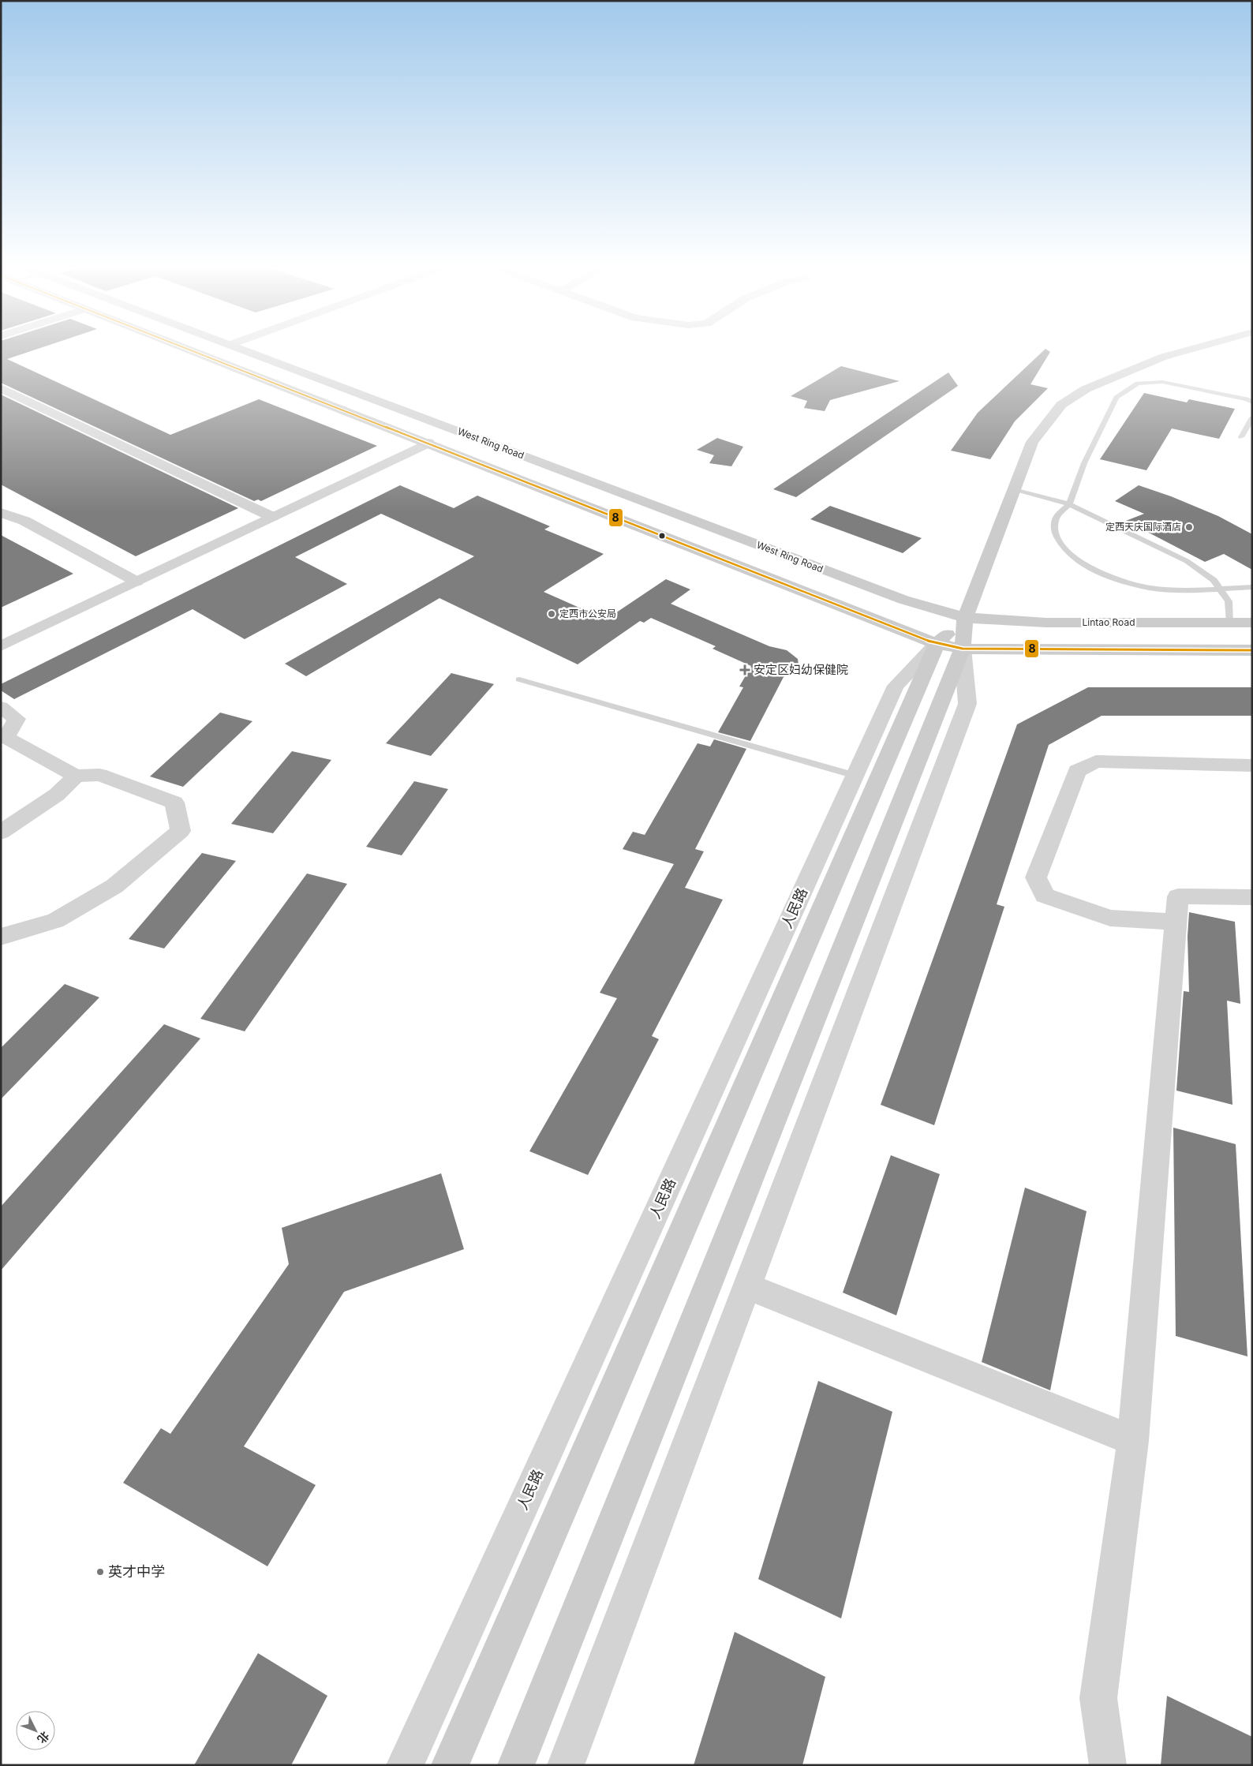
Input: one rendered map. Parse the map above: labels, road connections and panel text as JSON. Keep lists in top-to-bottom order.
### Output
{
  "streets": {
    "main road": ["West Ring Road", "Lintao Road", "人民路"]
  },
  "crossings": [
    ["West Ring Road", "Lintao Road"],
    ["West Ring Road", "人民路"],
    ["Lintao Road", "人民路"]
  ],
  "places": {
    "other": ["定西天庆国际酒店", "定西市公安局", "英才中学"],
    "health": ["安定区妇幼保健院"]
  },
  "lines": ["transit line 8"],
  "north": "bottom right"
}
